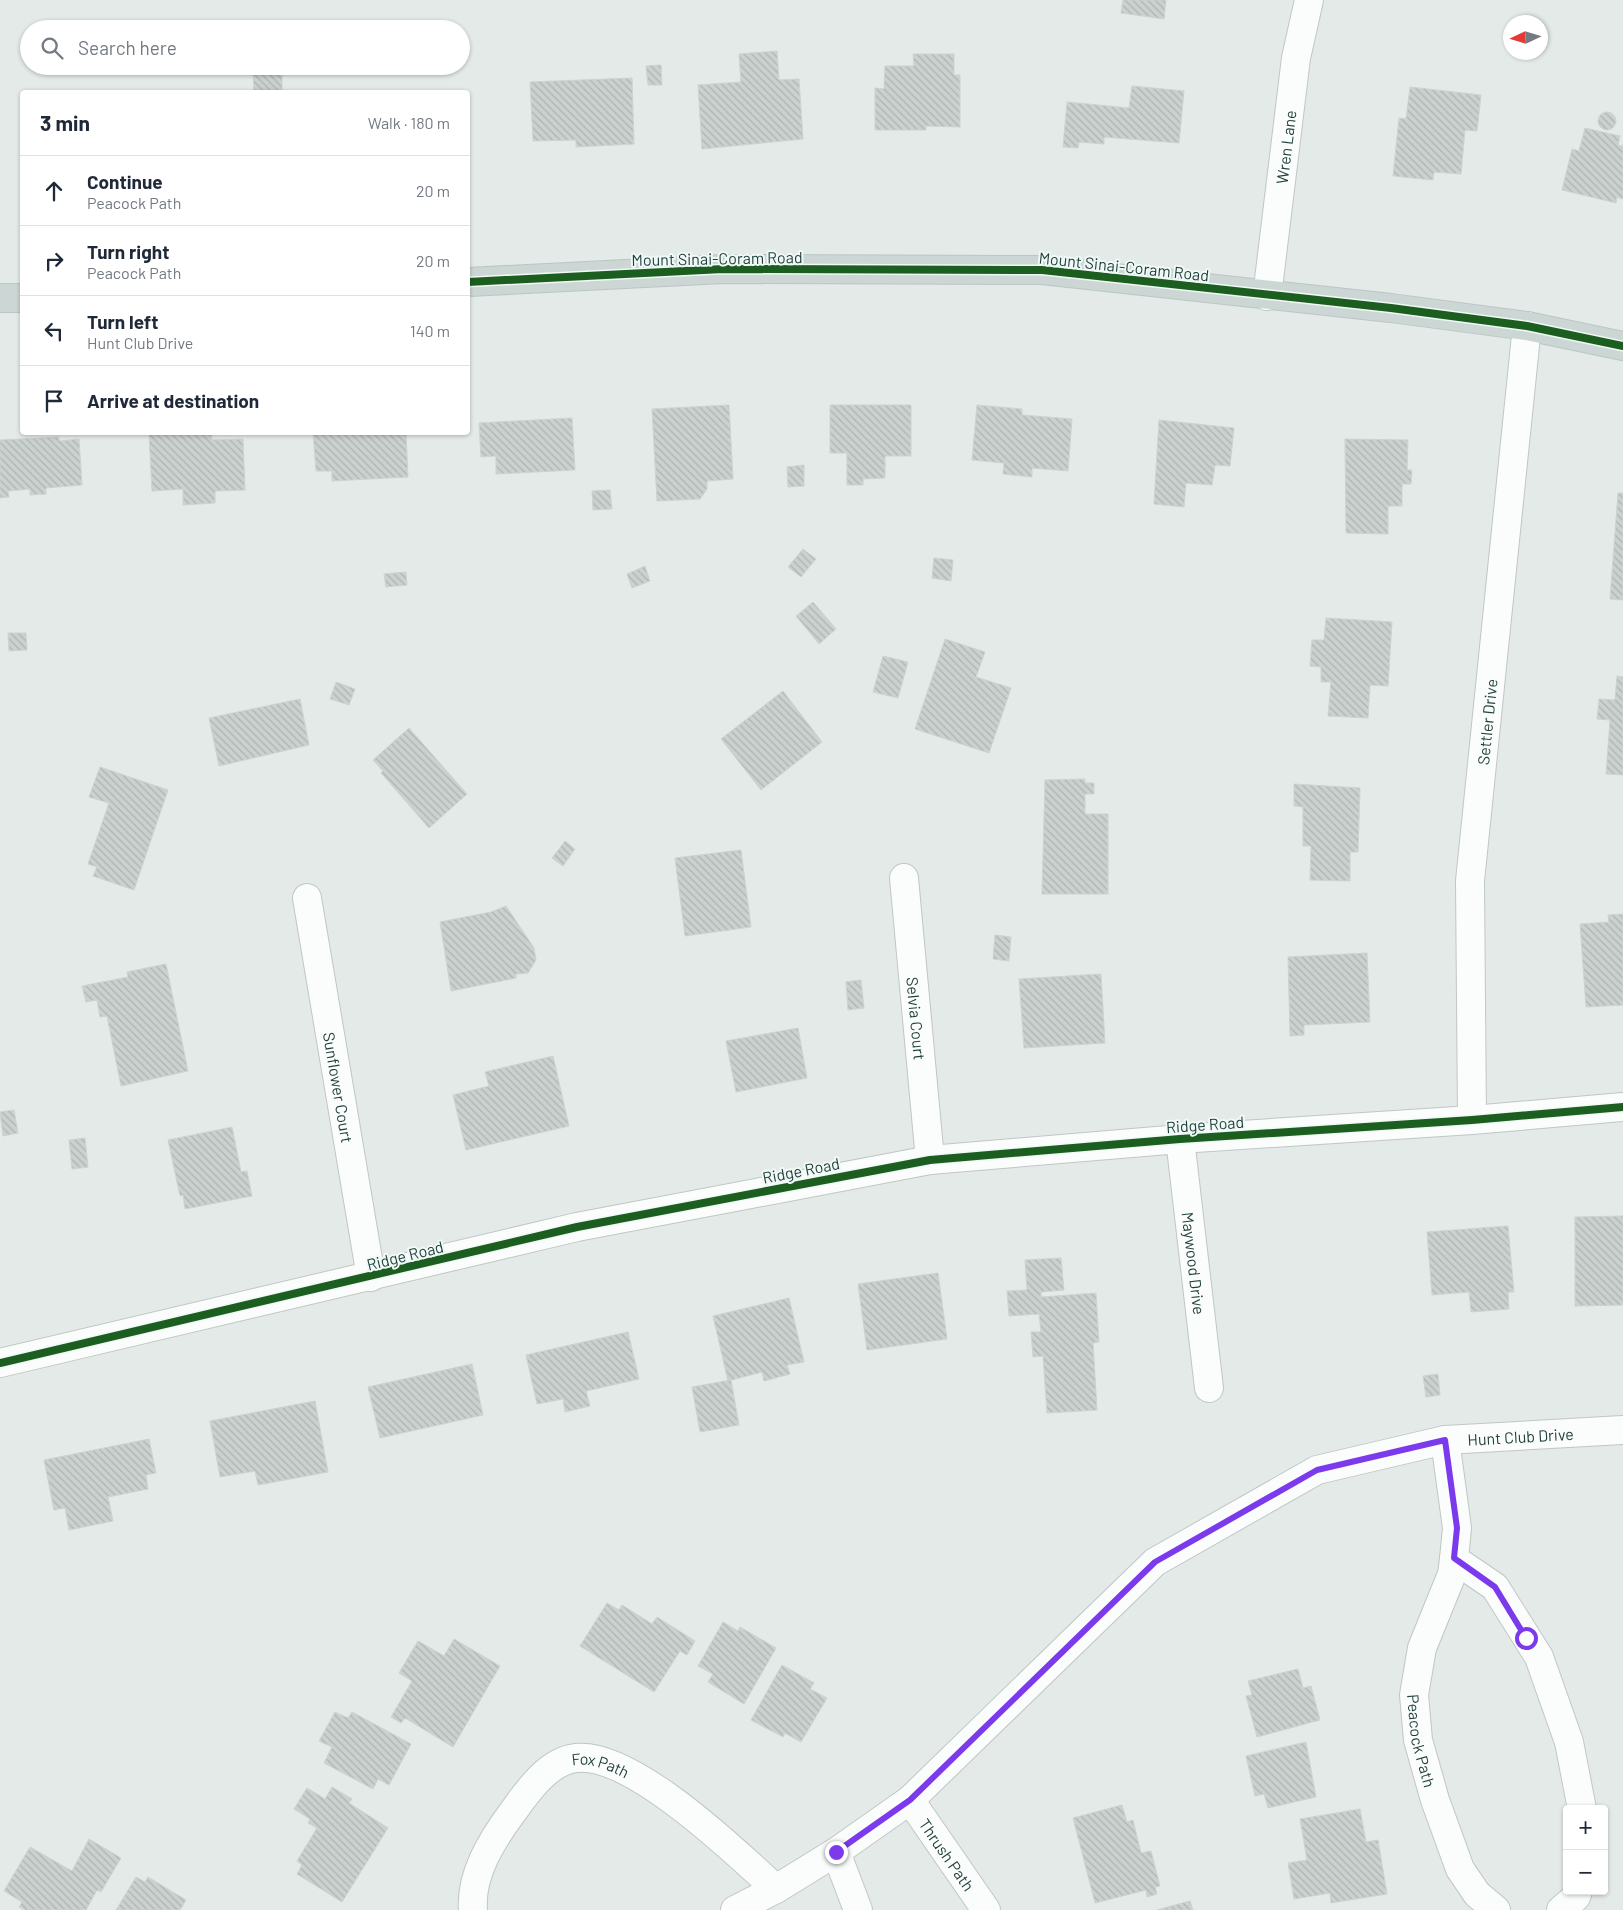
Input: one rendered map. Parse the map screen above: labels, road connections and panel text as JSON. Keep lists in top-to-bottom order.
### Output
{
  "streets": {
    "main road": ["Mount Sinai-Coram Road"],
    "street": [
      "Wren Lane",
      "Settler Drive",
      "Selvia Court",
      "Sunflower Court",
      "Ridge Road",
      "Maywood Drive",
      "Hunt Club Drive",
      "Peacock Path",
      "Fox Path",
      "Thrush Path"
    ]
  },
  "crossings": [
    ["Wren Lane", "Mount Sinai-Coram Road"],
    ["Mount Sinai-Coram Road", "Settler Drive"],
    ["Settler Drive", "Ridge Road"],
    ["Selvia Court", "Ridge Road"],
    ["Sunflower Court", "Ridge Road"],
    ["Ridge Road", "Maywood Drive"],
    ["Hunt Club Drive", "Peacock Path"],
    ["Hunt Club Drive", "Fox Path"],
    ["Hunt Club Drive", "Thrush Path"]
  ],
  "north": "left",
  "page": {
    "search": "Search here",
    "heading": ["3 min", "Walk · 180 m"],
    "list": [
      ["Continue", "Peacock Path", "20 m"],
      ["Turn right", "Peacock Path", "20 m"],
      ["Turn left", "Hunt Club Drive", "140 m"],
      "Arrive at destination"
    ],
    "map_buttons": ["+", "−"]
  }
}
